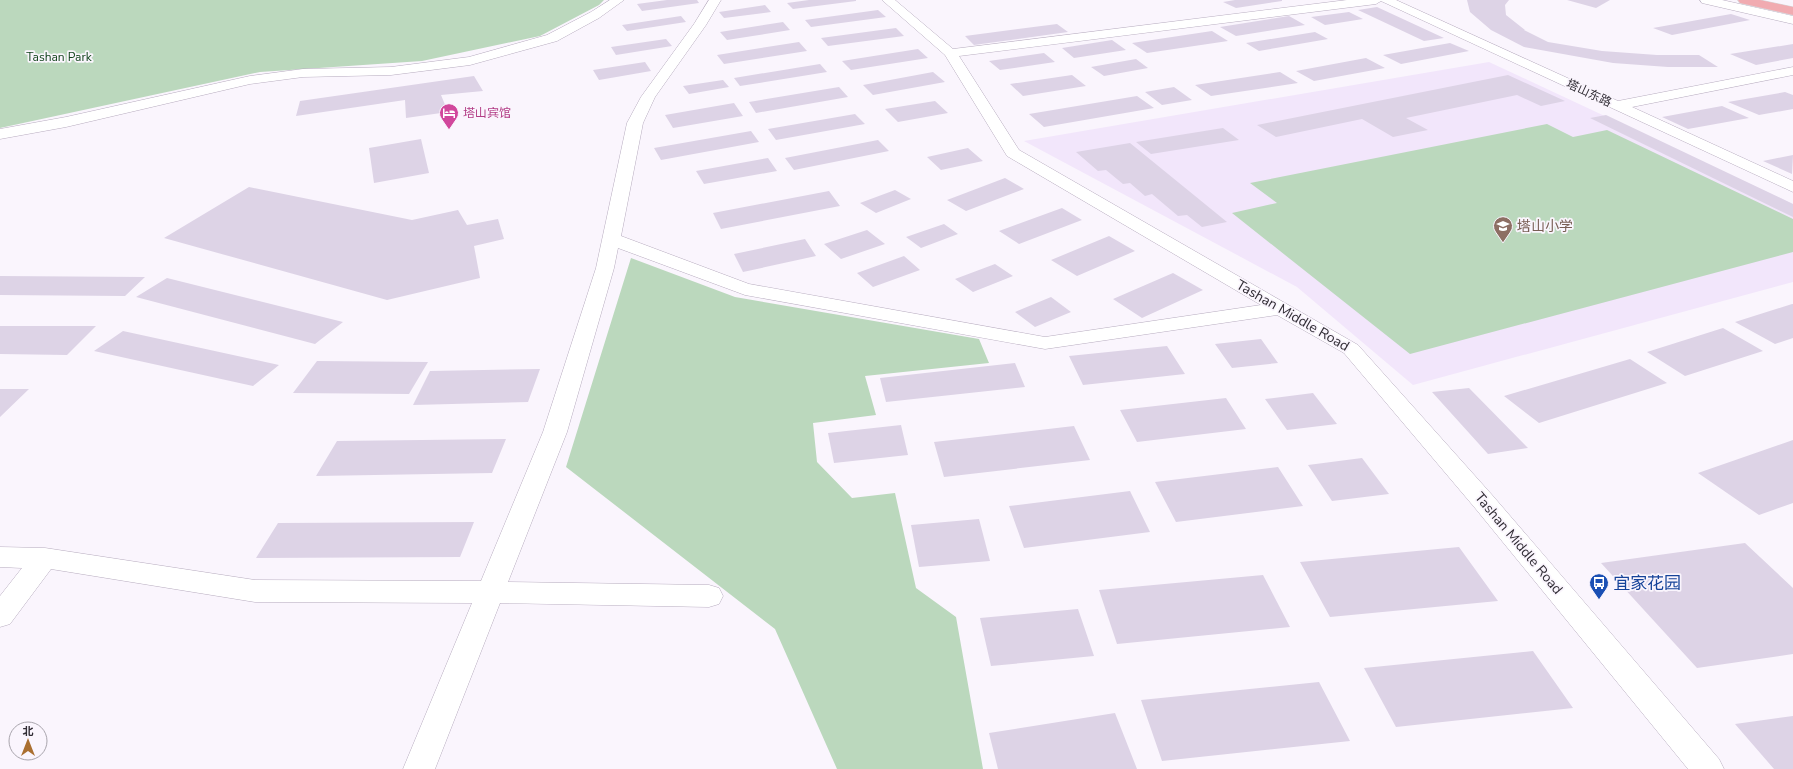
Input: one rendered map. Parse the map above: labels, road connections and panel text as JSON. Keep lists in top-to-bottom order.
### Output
{
  "streets": {
    "street": ["塔山东路", "Tashan Middle Road"]
  },
  "parks": ["Tashan Park"],
  "places": {
    "hotel": ["塔山宾馆"],
    "school or university": ["塔山小学"],
    "bus stop": ["宜家花园"]
  },
  "north": "top"
}
